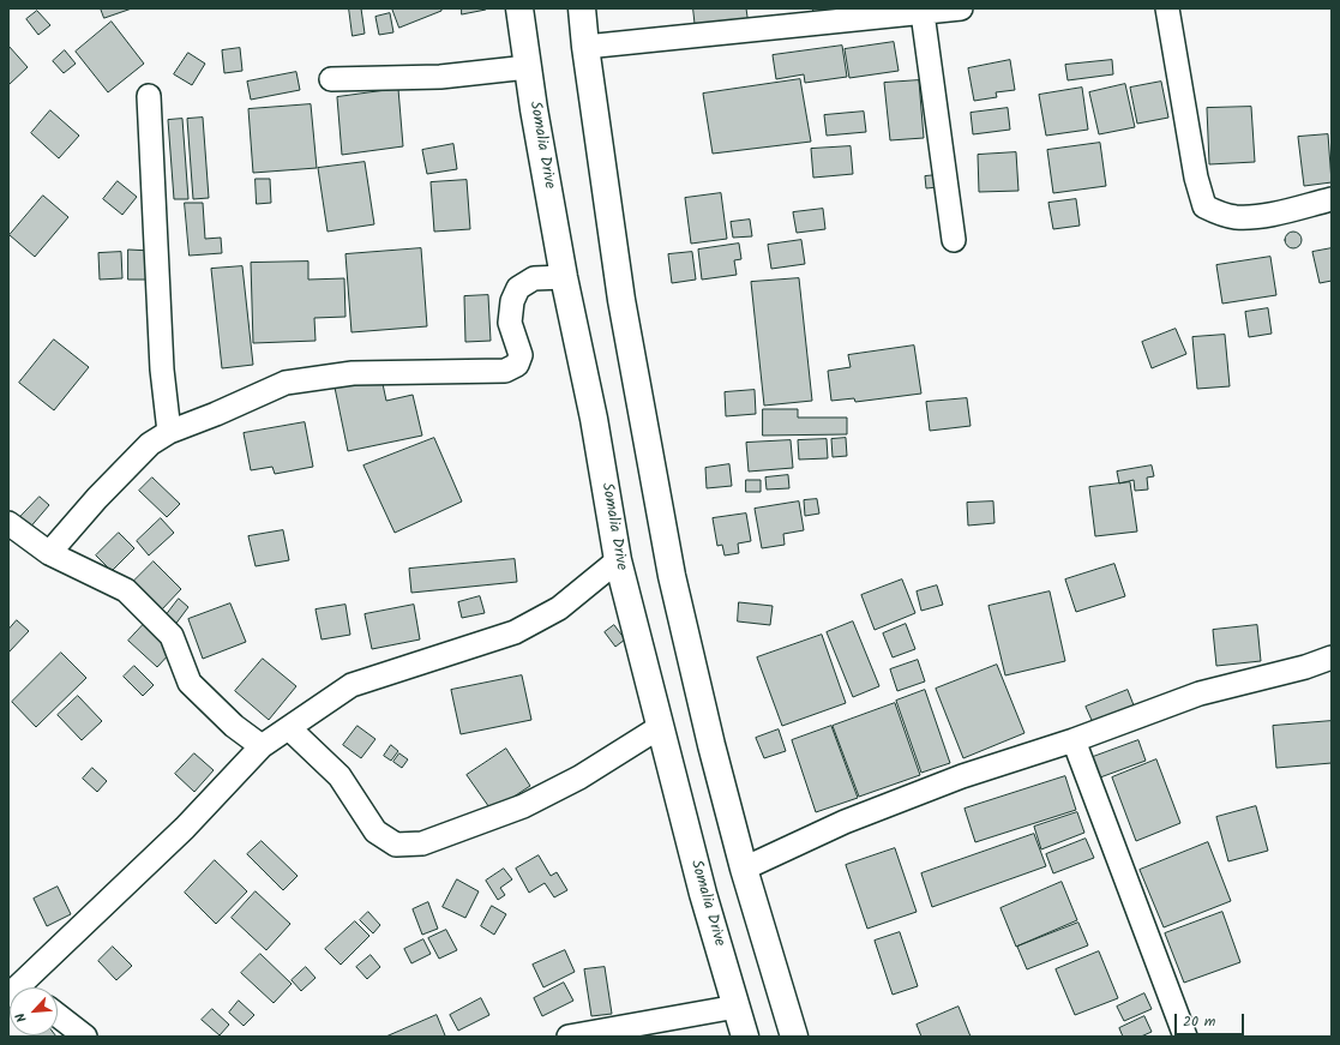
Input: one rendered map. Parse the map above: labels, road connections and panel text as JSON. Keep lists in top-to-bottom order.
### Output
{
  "streets": {
    "main road": ["Somalia Drive"]
  },
  "scale_bar": "20 m",
  "north": "bottom left"
}
